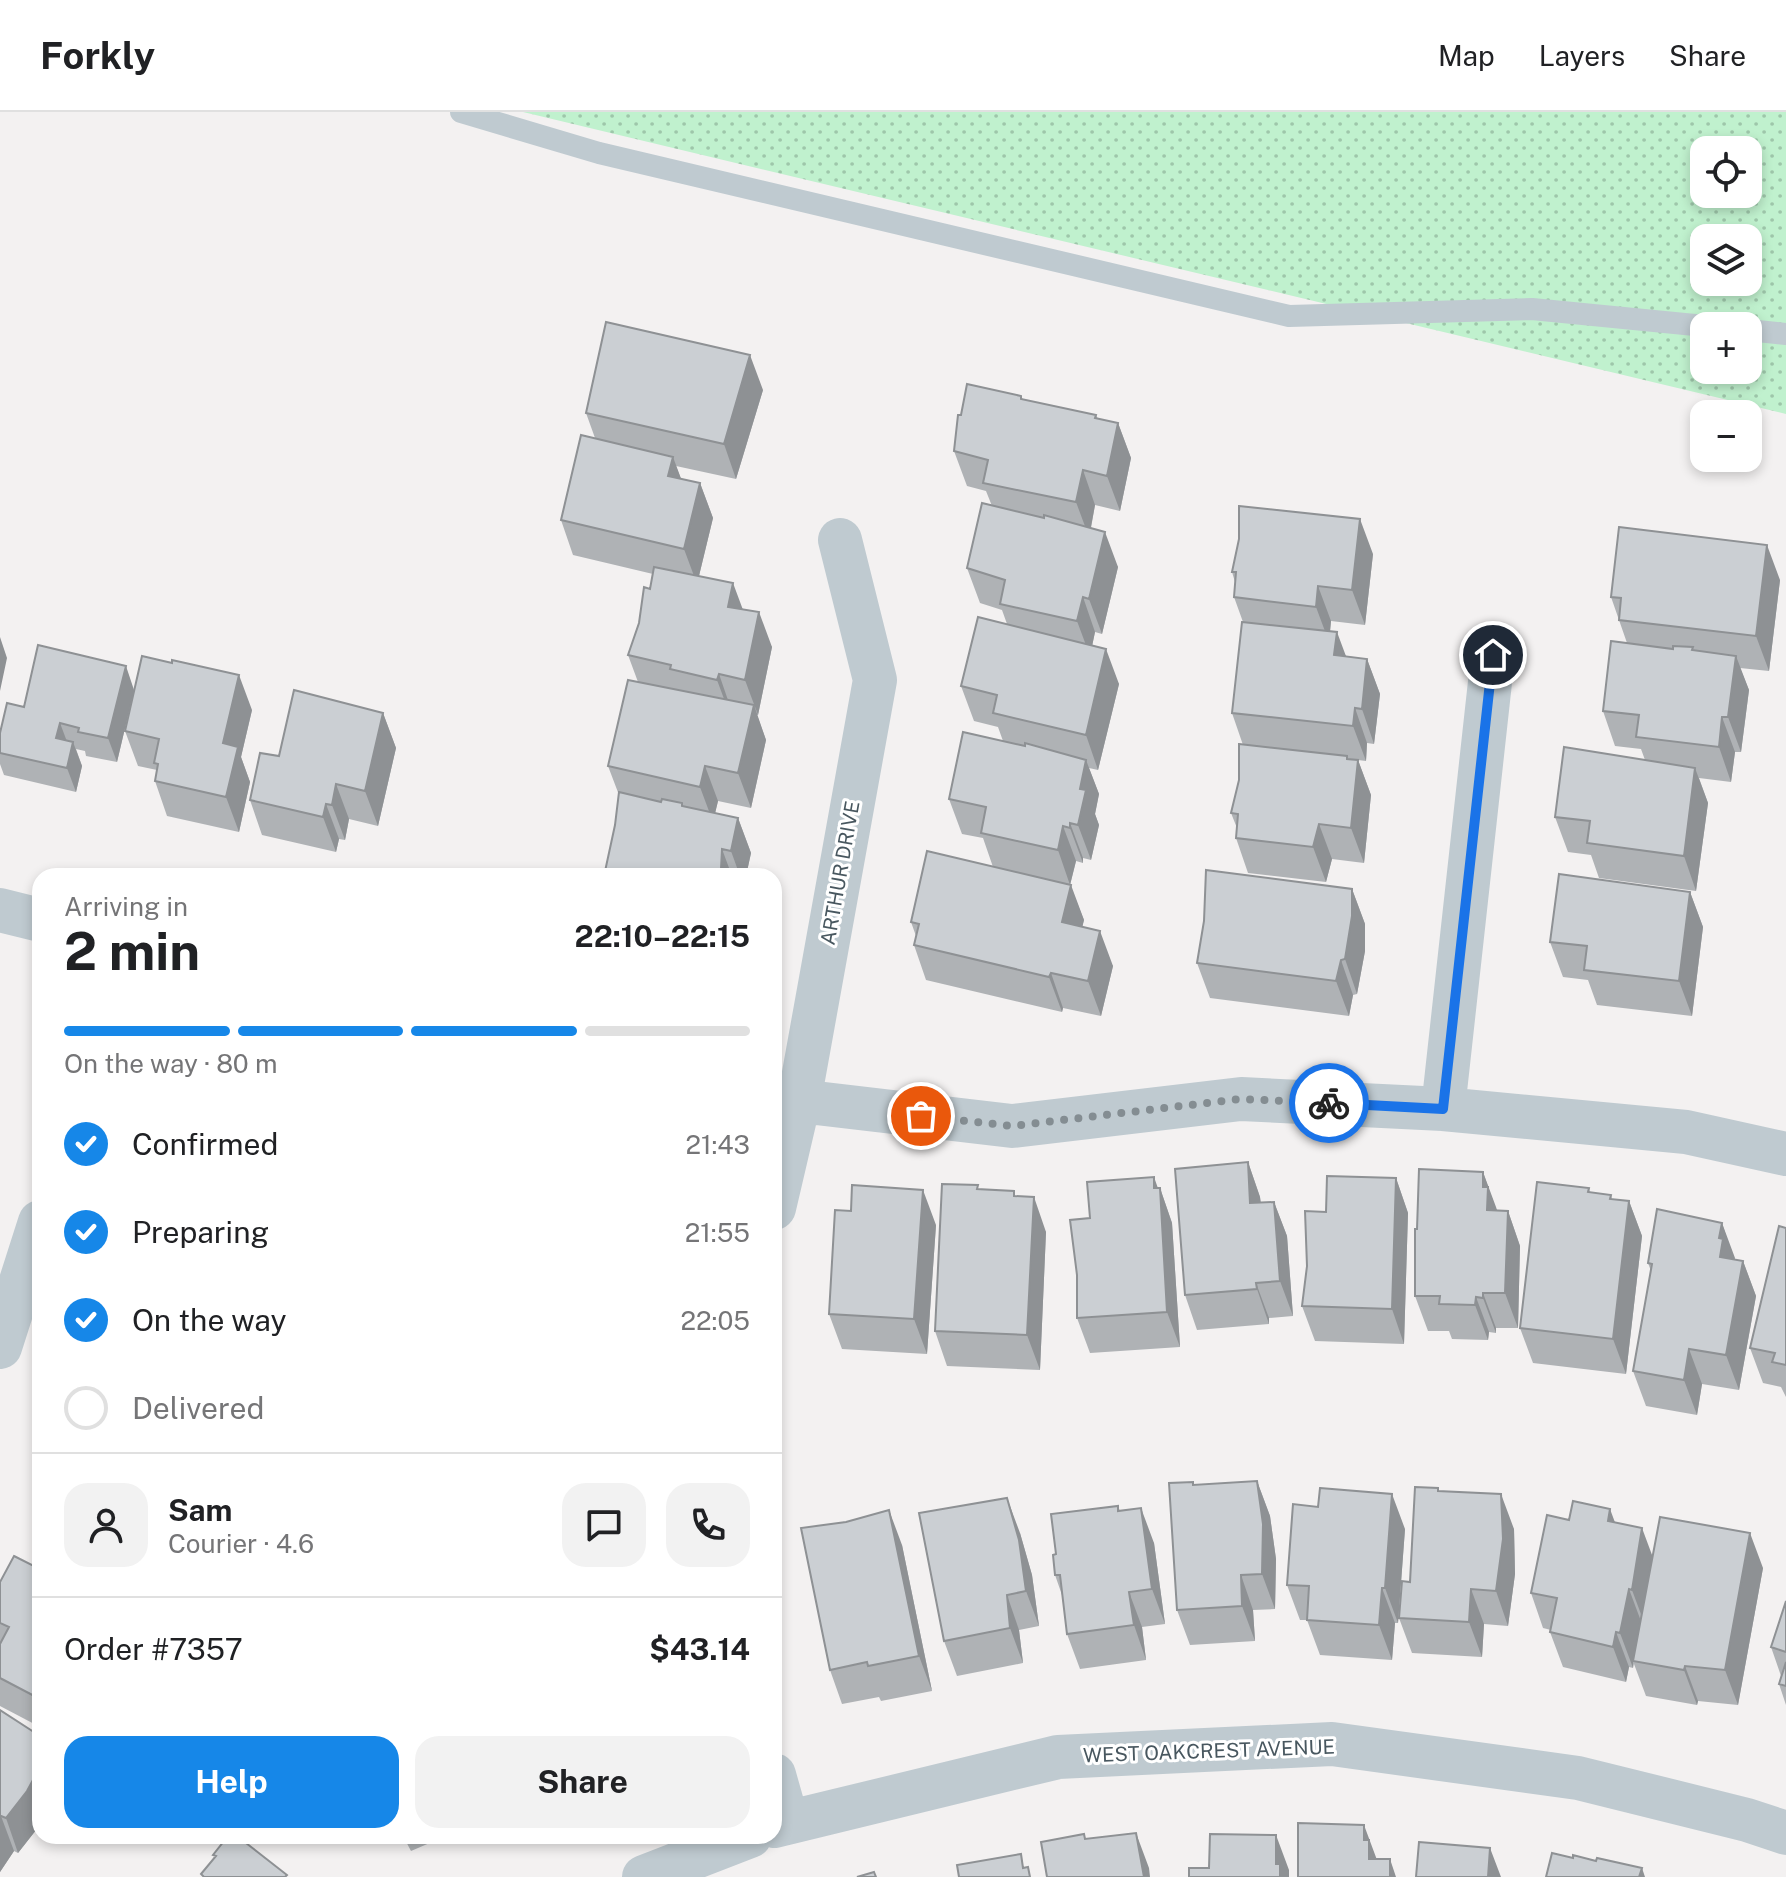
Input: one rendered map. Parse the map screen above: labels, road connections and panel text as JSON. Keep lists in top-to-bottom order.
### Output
{
  "streets": {
    "street": ["ARTHUR DRIVE", "WEST OAKCREST AVENUE"]
  },
  "page": {
    "header": "Forkly",
    "nav": ["Map", "Layers", "Share"],
    "map_buttons": ["+", "−"],
    "heading": ["2 min", "Arriving in", "22:10–22:15"],
    "panel": [
      "Sam",
      "Courier · 4.6",
      "Order #7357",
      "$43.14"
    ],
    "bar": "On the way · 80 m",
    "list": [
      ["Confirmed", "21:43"],
      ["Preparing", "21:55"],
      ["On the way", "22:05"],
      "Delivered"
    ],
    "buttons": ["Help", "Share"]
  }
}
